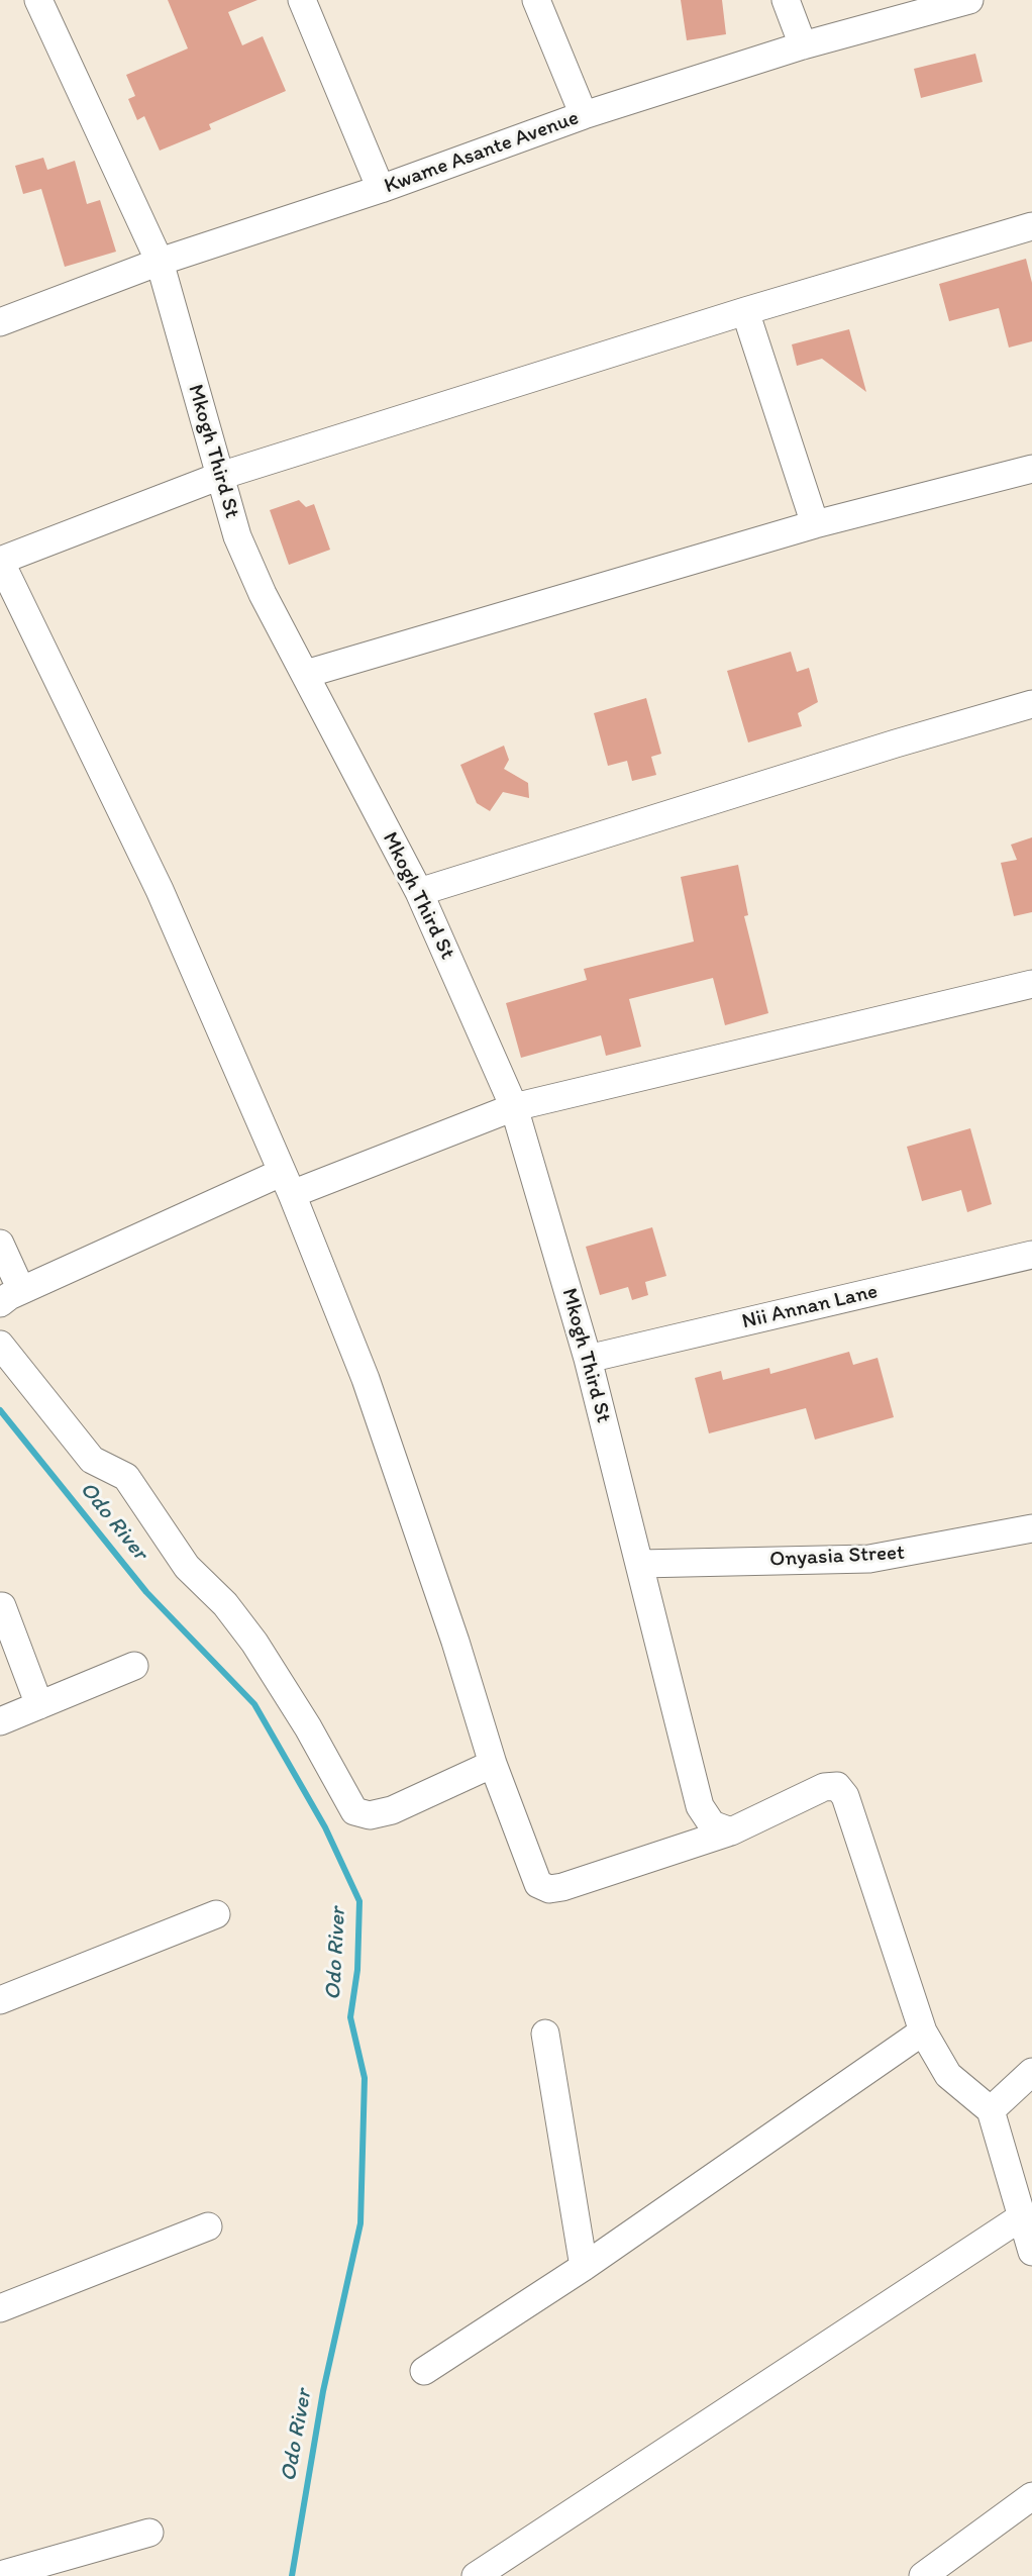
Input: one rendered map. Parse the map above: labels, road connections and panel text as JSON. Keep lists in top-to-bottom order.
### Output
{
  "streets": {
    "street": [
      "Kwame Asante Avenue",
      "Mkogh Third St",
      "Nii Annan Lane",
      "Onyasia Street"
    ]
  },
  "crossings": [
    ["Kwame Asante Avenue", "Mkogh Third St"],
    ["Mkogh Third St", "Nii Annan Lane"],
    ["Mkogh Third St", "Onyasia Street"]
  ],
  "water": ["Odo River"]
}
